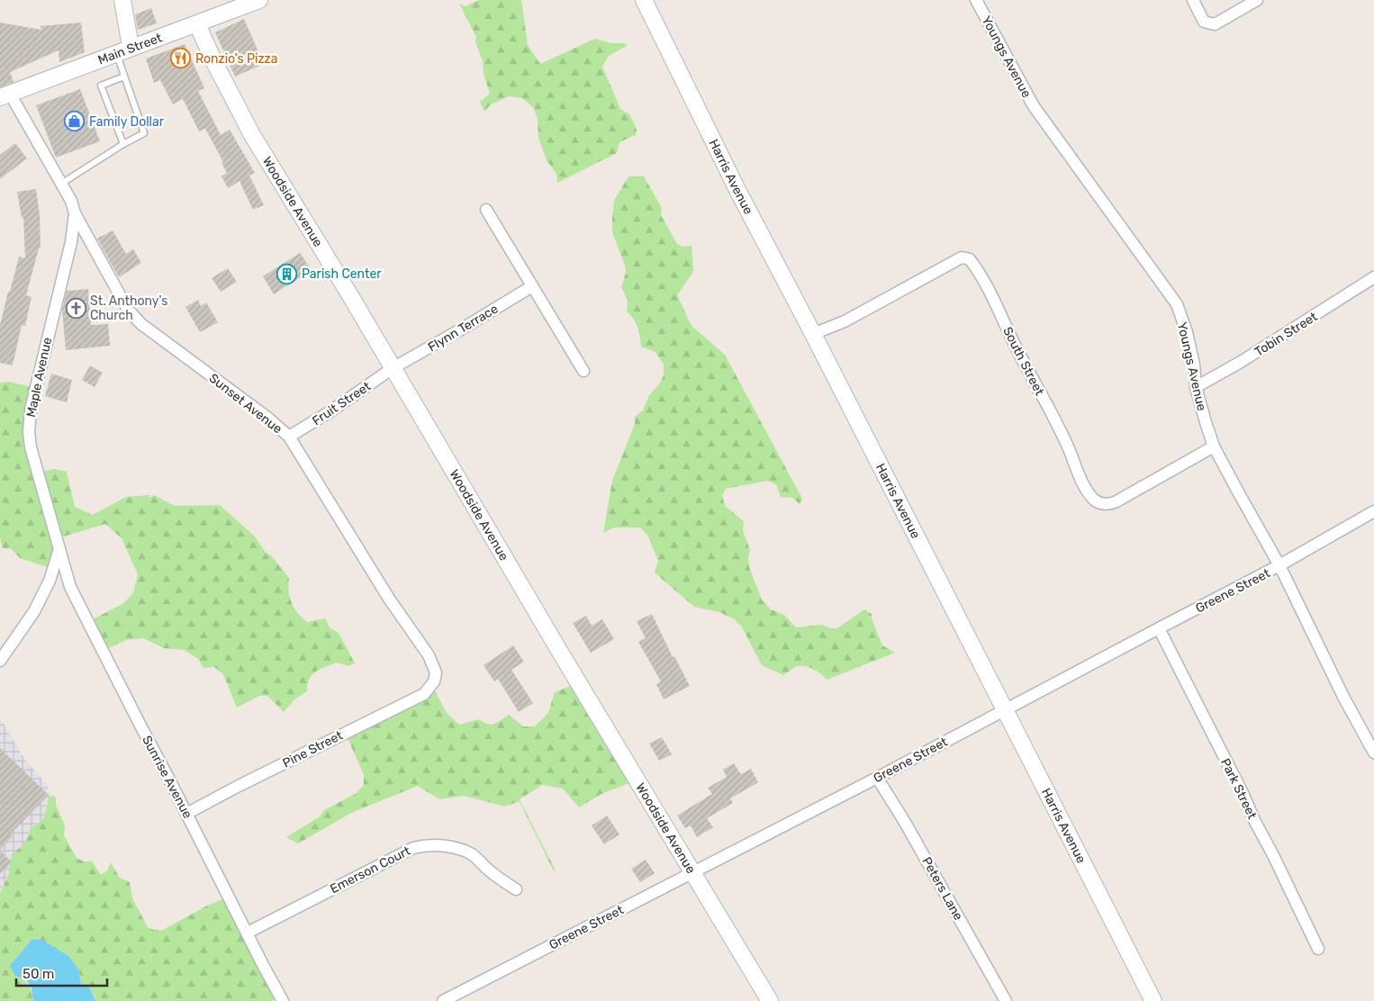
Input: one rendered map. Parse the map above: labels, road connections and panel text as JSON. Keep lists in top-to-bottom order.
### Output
{
  "streets": {
    "street": [
      "Main Street",
      "Youngs Avenue",
      "Harris Avenue",
      "Woodside Avenue",
      "Flynn Terrace",
      "Tobin Street",
      "South Street",
      "Maple Avenue",
      "Sunset Avenue",
      "Fruit Street",
      "Greene Street",
      "Pine Street",
      "Sunrise Avenue",
      "Park Street",
      "Emerson Court",
      "Peters Lane"
    ]
  },
  "crossings": [
    ["Main Street", "Woodside Avenue"],
    ["Main Street", "Maple Avenue"],
    ["Youngs Avenue", "Tobin Street"],
    ["Youngs Avenue", "South Street"],
    ["Youngs Avenue", "Greene Street"],
    ["Harris Avenue", "South Street"],
    ["Harris Avenue", "Greene Street"],
    ["Woodside Avenue", "Flynn Terrace"],
    ["Woodside Avenue", "Fruit Street"],
    ["Woodside Avenue", "Greene Street"],
    ["Flynn Terrace", "Fruit Street"],
    ["Maple Avenue", "Sunset Avenue"],
    ["Maple Avenue", "Sunrise Avenue"],
    ["Sunset Avenue", "Fruit Street"],
    ["Sunset Avenue", "Pine Street"],
    ["Greene Street", "Park Street"],
    ["Greene Street", "Peters Lane"],
    ["Pine Street", "Sunrise Avenue"],
    ["Sunrise Avenue", "Emerson Court"]
  ],
  "places": {
    "restaurant": ["Ronzio's Pizza"],
    "shop": ["Family Dollar"],
    "building": ["Parish Center"],
    "church": ["St. Anthony's Church"]
  },
  "scale_bar": "50 m"
}
